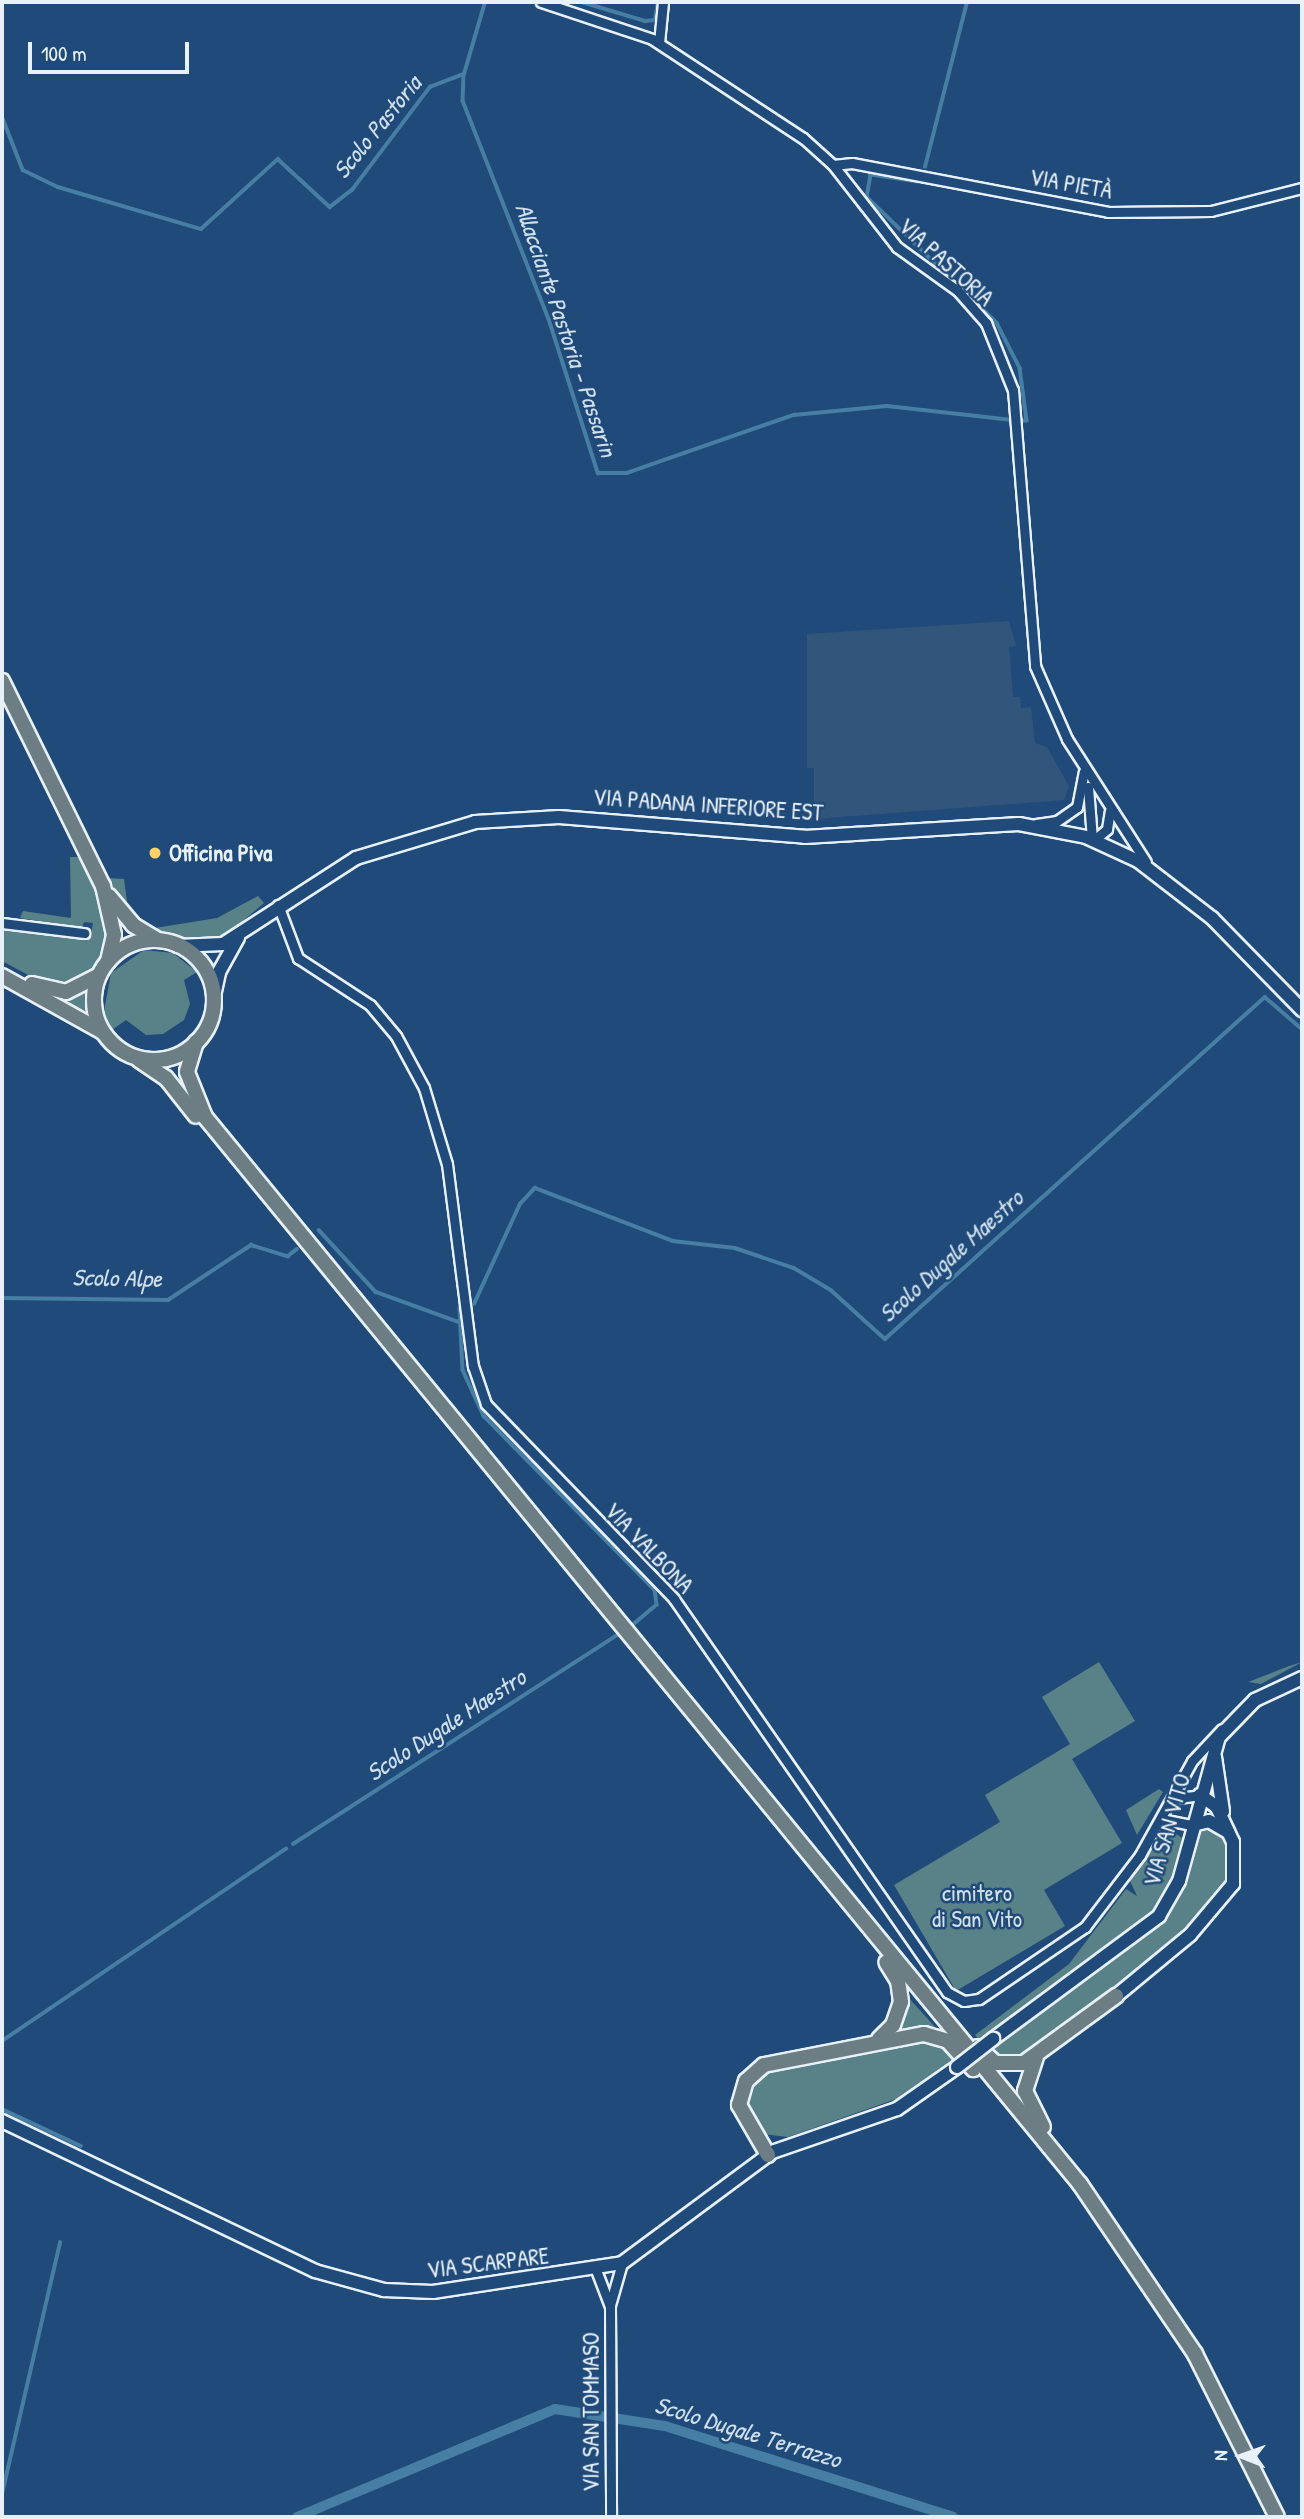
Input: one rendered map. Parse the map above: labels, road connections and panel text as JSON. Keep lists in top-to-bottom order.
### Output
{
  "streets": {
    "street": [
      "VIA PIETÀ",
      "VIA PASTORIA",
      "VIA PADANA INFERIORE EST",
      "VIA VALBONA",
      "VIA SAN VITO",
      "VIA SCARPARE",
      "VIA SAN TOMMASO"
    ]
  },
  "crossings": [
    ["VIA PIETÀ", "VIA PASTORIA"],
    ["VIA PASTORIA", "VIA PADANA INFERIORE EST"],
    ["VIA PADANA INFERIORE EST", "VIA VALBONA"],
    ["VIA VALBONA", "VIA SAN VITO"],
    ["VIA SAN VITO", "VIA SCARPARE"],
    ["VIA SCARPARE", "VIA SAN TOMMASO"]
  ],
  "water": [
    "Scolo Pastoria",
    "Allacciante Pastoria - Passarin",
    "Scolo Dugale Maestro",
    "Scolo Alpe",
    "Scolo Dugale Terrazzo"
  ],
  "parks": ["cimitero di San Vito"],
  "places": ["Officina Piva"],
  "scale_bar": "100 m",
  "north": "left"
}
